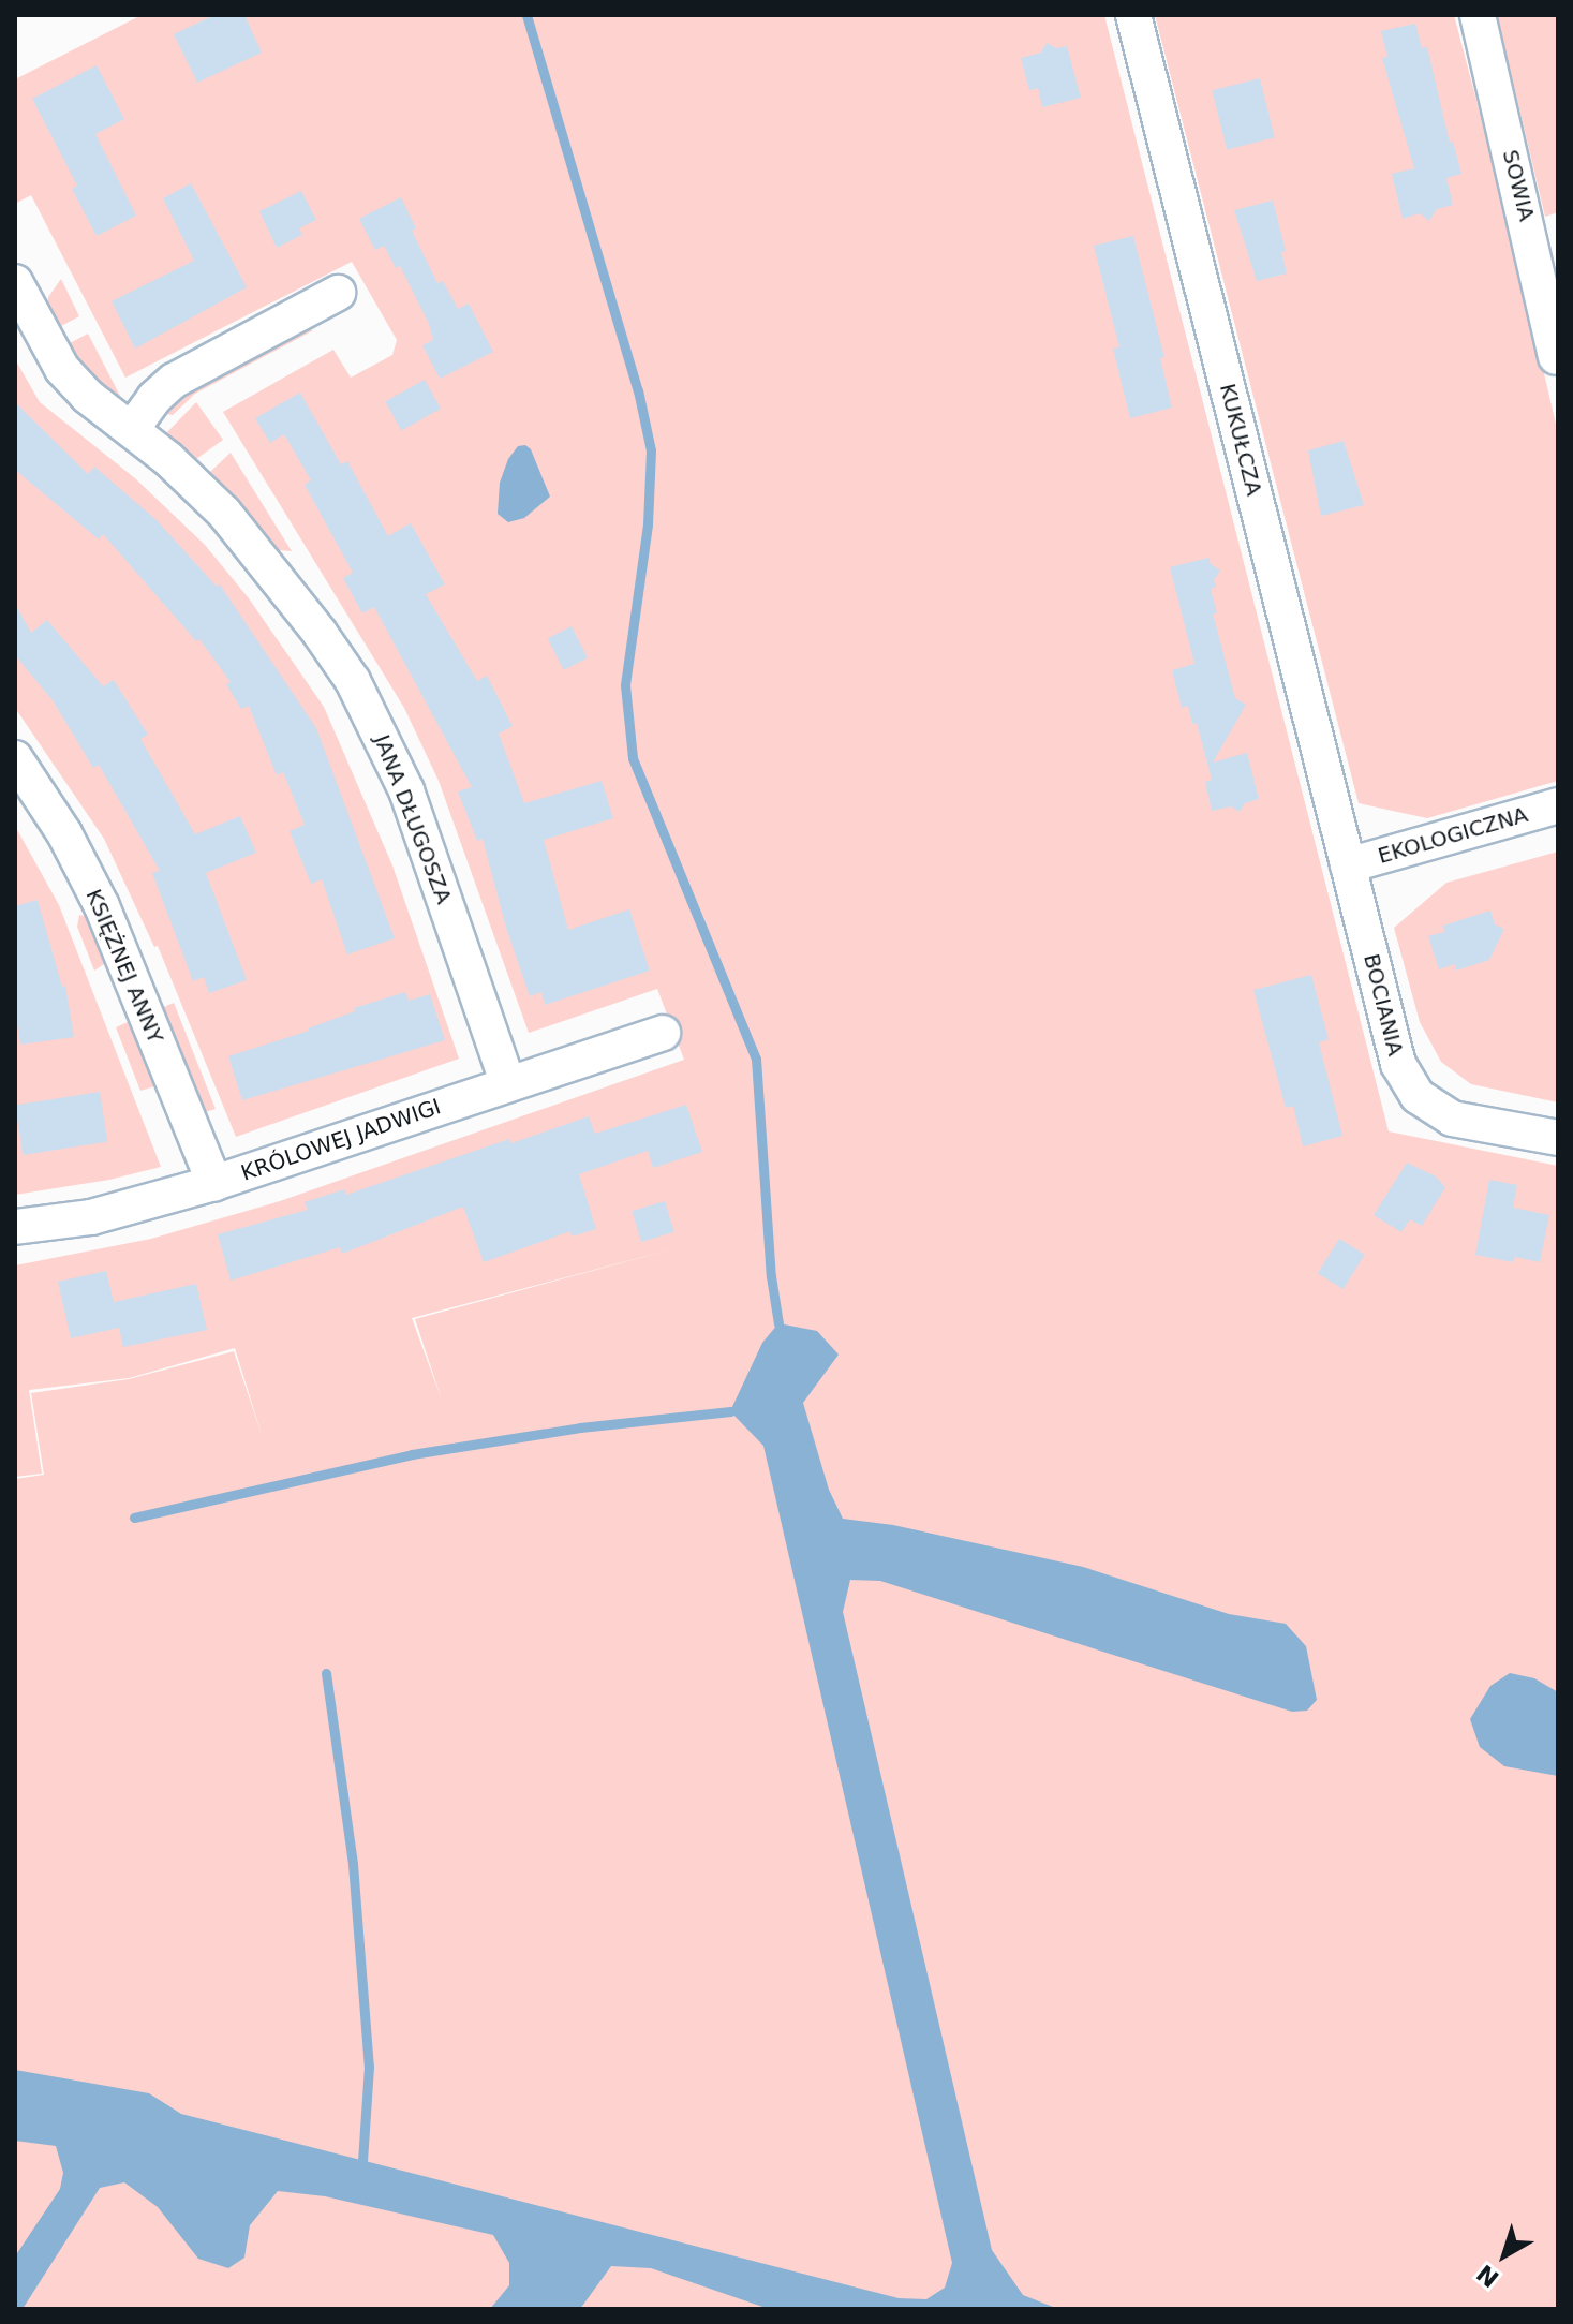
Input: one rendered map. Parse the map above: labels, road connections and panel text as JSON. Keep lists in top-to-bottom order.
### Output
{
  "streets": {
    "street": [
      "SOWIA",
      "KUKUŁCZA",
      "JANA DŁUGOSZA",
      "EKOLOGICZNA",
      "KSIĘŻNEJ ANNY",
      "BOCIANIA",
      "KRÓLOWEJ JADWIGI"
    ]
  },
  "crossings": [
    ["KUKUŁCZA", "EKOLOGICZNA"],
    ["KUKUŁCZA", "BOCIANIA"],
    ["JANA DŁUGOSZA", "KRÓLOWEJ JADWIGI"],
    ["EKOLOGICZNA", "BOCIANIA"],
    ["KSIĘŻNEJ ANNY", "KRÓLOWEJ JADWIGI"]
  ],
  "north": "bottom left"
}
